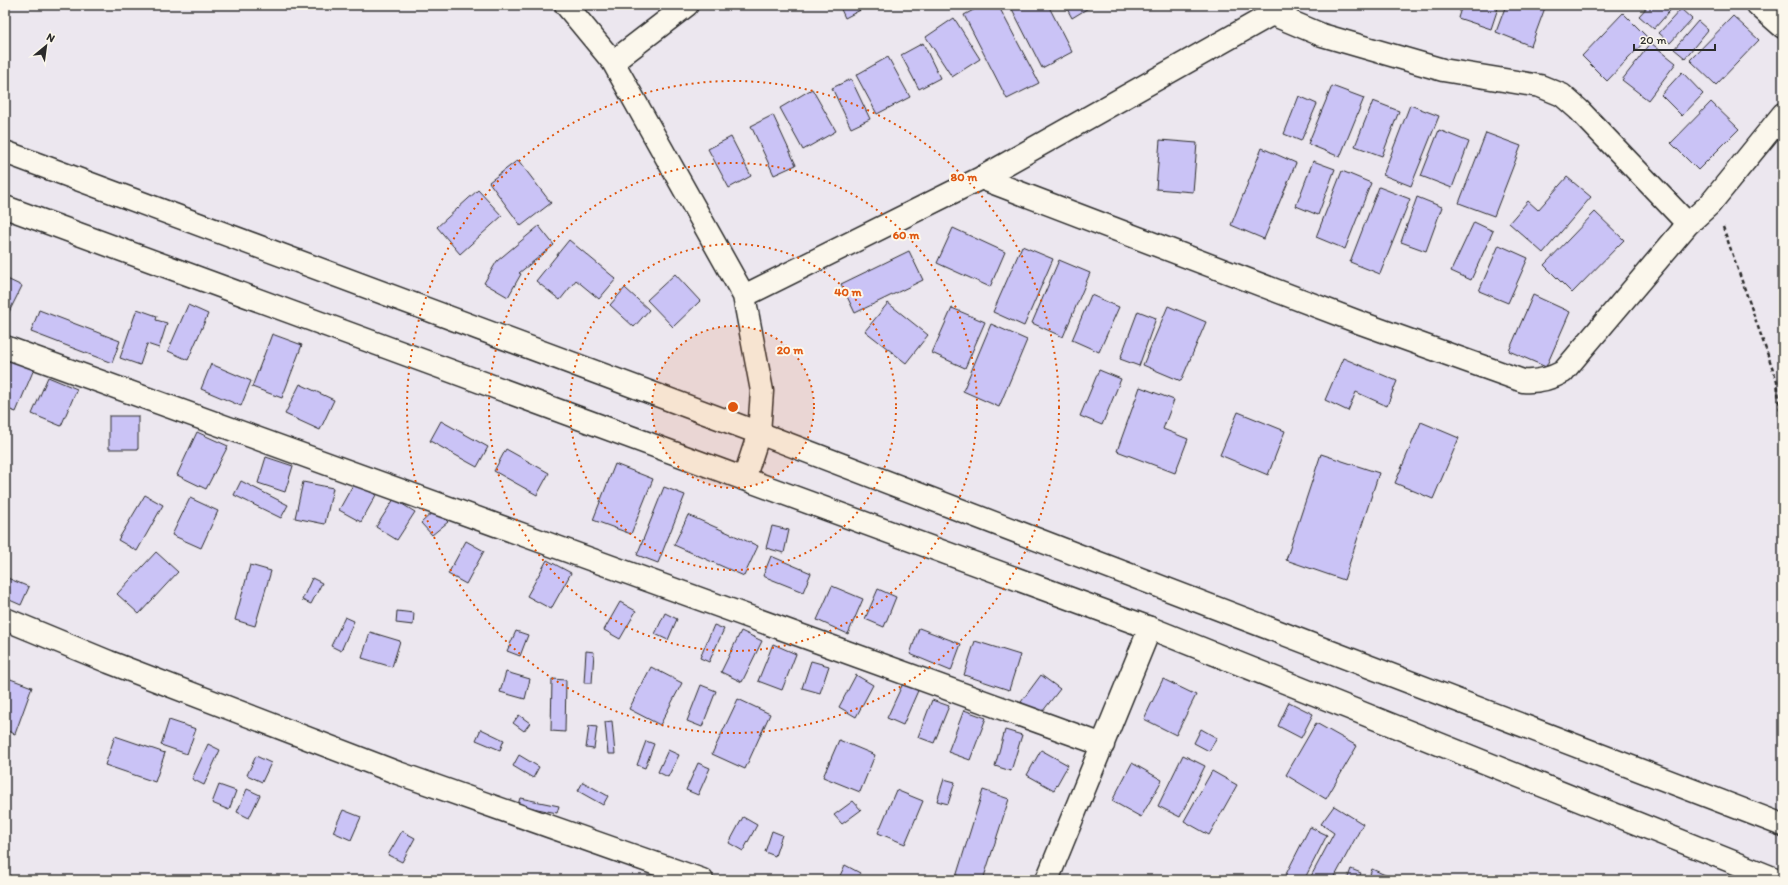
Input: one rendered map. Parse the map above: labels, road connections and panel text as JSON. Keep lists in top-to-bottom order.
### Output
{
  "scale_bar": "20 m",
  "north": "top right",
  "rings": [
    "80 m",
    "60 m",
    "40 m",
    "20 m"
  ]
}
